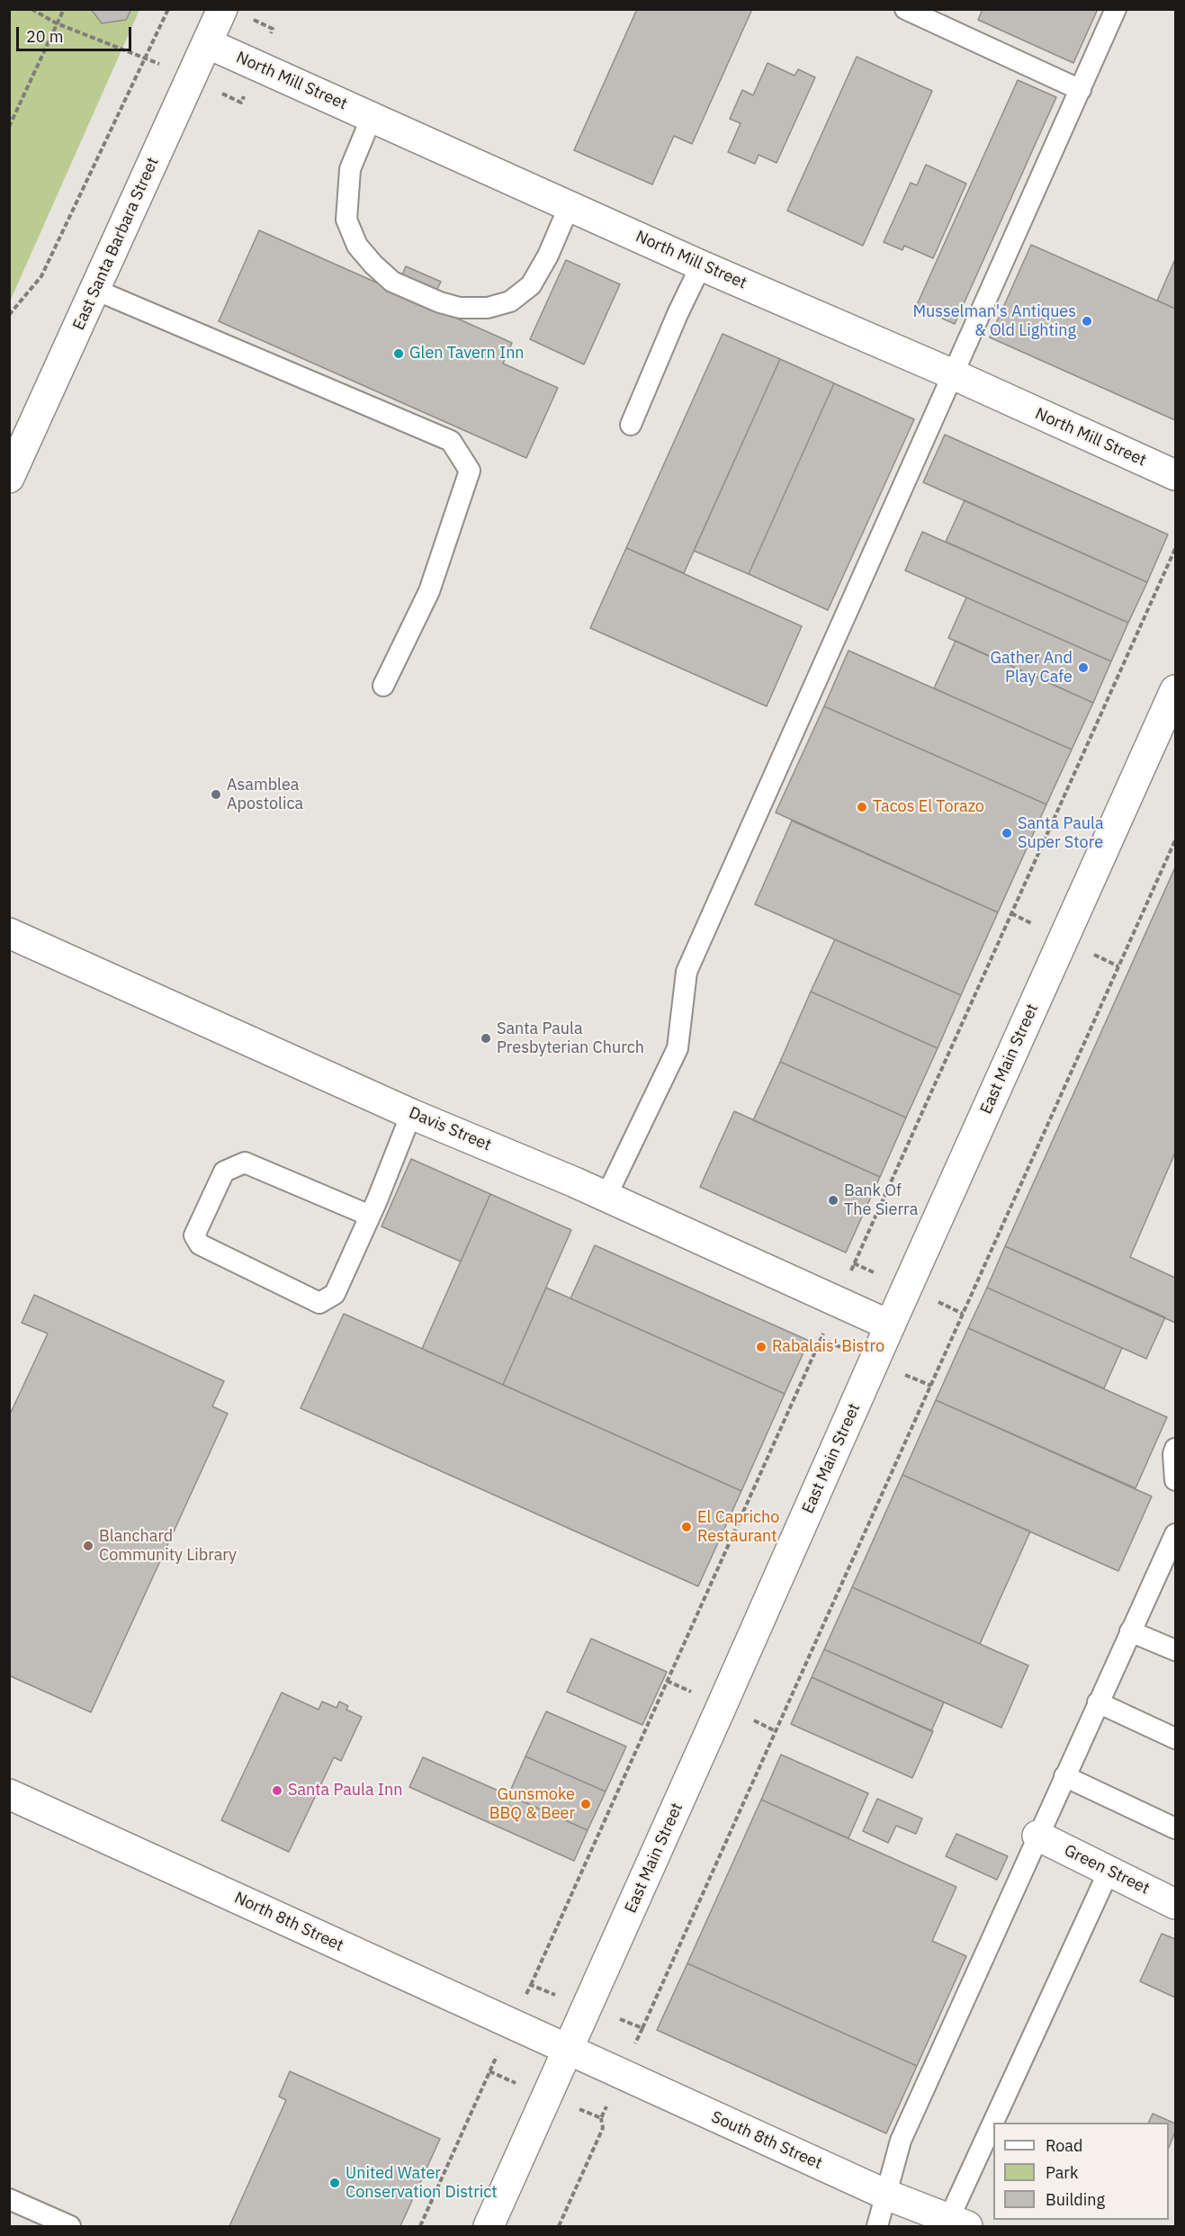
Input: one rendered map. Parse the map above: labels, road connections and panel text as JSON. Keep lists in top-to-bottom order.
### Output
{
  "streets": {
    "street": [
      "North Mill Street",
      "East Santa Barbara Street",
      "East Main Street",
      "Davis Street",
      "Green Street",
      "North 8th Street",
      "South 8th Street"
    ]
  },
  "crossings": [
    ["North Mill Street", "East Santa Barbara Street"],
    ["East Main Street", "Davis Street"],
    ["East Main Street", "North 8th Street"],
    ["East Main Street", "South 8th Street"],
    ["North 8th Street", "South 8th Street"]
  ],
  "places": [
    "Musselman's Antiques & Old Lighting",
    "Glen Tavern Inn",
    "Gather And Play Cafe",
    "Asamblea Apostolica",
    "Tacos El Torazo",
    "Santa Paula Super Store",
    "Santa Paula Presbyterian Church",
    "Bank Of The Sierra",
    "Rabalais' Bistro",
    "El Capricho Restaurant",
    "Blanchard Community Library",
    "Santa Paula Inn",
    "Gunsmoke BBQ & Beer",
    "United Water Conservation District"
  ],
  "legend": ["Road", "Park", "Building"],
  "scale_bar": "20 m"
}
